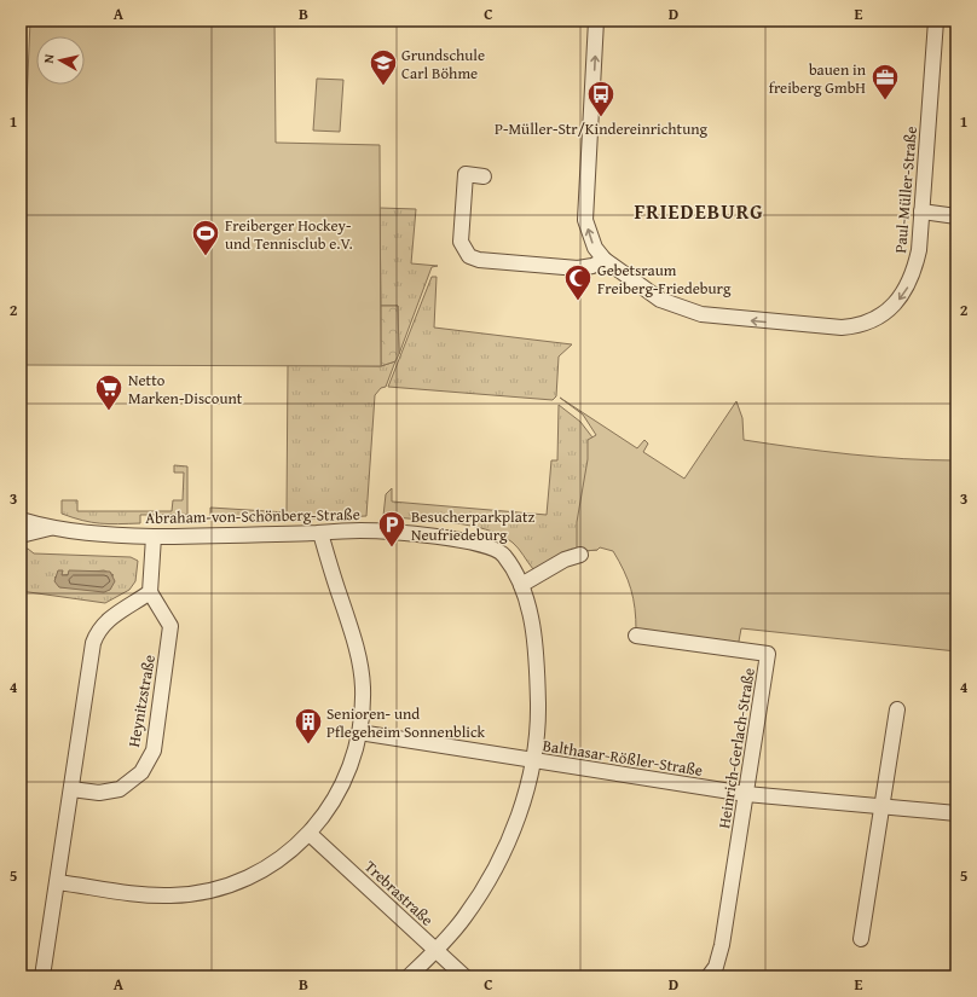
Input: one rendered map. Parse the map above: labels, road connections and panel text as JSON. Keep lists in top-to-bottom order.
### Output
{
  "streets": {
    "street": [
      "Paul-Müller-Straße",
      "Abraham-von-Schönberg-Straße",
      "Heynitzstraße",
      "Heinrich-Gerlach-Straße",
      "Balthasar-Rößler-Straße",
      "Trebrastraße"
    ]
  },
  "crossings": [
    ["Abraham-von-Schönberg-Straße", "Balthasar-Rößler-Straße"],
    ["Abraham-von-Schönberg-Straße", "Trebrastraße"],
    ["Heinrich-Gerlach-Straße", "Balthasar-Rößler-Straße"]
  ],
  "districts": ["FRIEDEBURG"],
  "places": {
    "school or university": ["Grundschule Carl Böhme"],
    "office": ["bauen in freiberg GmbH"],
    "bus stop": ["P-Müller-Str/Kindereinrichtung"],
    "sports": ["Freiberger Hockey- und Tennisclub e.V."],
    "mosque": ["Gebetsraum Freiberg-Friedeburg"],
    "supermarket": ["Netto Marken-Discount"],
    "parking": ["Besucherparkplatz Neufriedeburg"],
    "building": ["Senioren- und Pflegeheim Sonnenblick"]
  },
  "north": "left",
  "grid": {
    "columns": [
      "A",
      "B",
      "C",
      "D",
      "E"
    ],
    "rows": [
      "1",
      "2",
      "3",
      "4",
      "5"
    ]
  }
}
